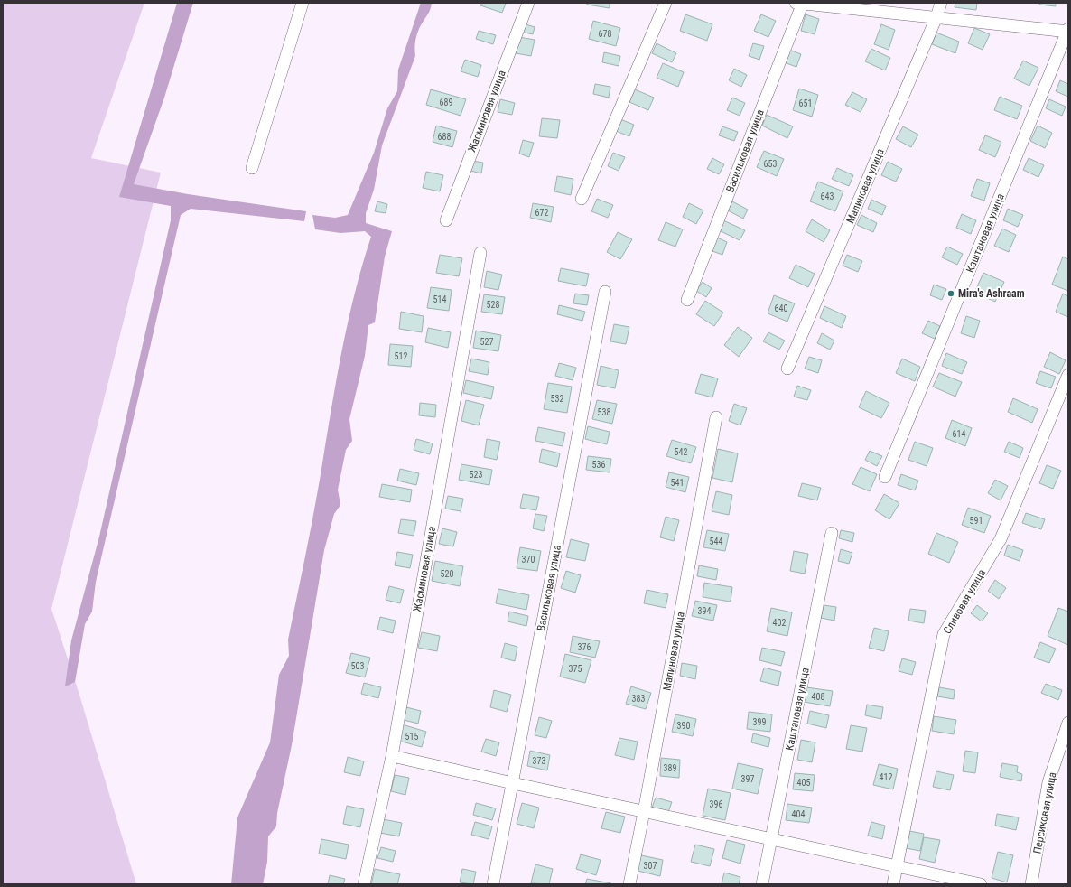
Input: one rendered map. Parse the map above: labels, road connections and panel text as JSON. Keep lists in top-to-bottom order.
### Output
{
  "streets": {
    "street": [
      "Жасминовая улица",
      "Васильковая улица",
      "Малиновая улица",
      "Каштановая улица",
      "Сливовая улица",
      "Персиковая улица"
    ]
  },
  "places": ["Mira's Ashraam"],
  "house_numbers": [
    "678",
    "689",
    "651",
    "688",
    "653",
    "643",
    "672",
    "514",
    "528",
    "640",
    "527",
    "512",
    "532",
    "538",
    "614",
    "542",
    "536",
    "523",
    "541",
    "591",
    "544",
    "370",
    "520",
    "394",
    "402",
    "376",
    "503",
    "375",
    "408",
    "383",
    "399",
    "390",
    "515",
    "373",
    "389",
    "412",
    "397",
    "405",
    "396",
    "404",
    "307"
  ]
}
